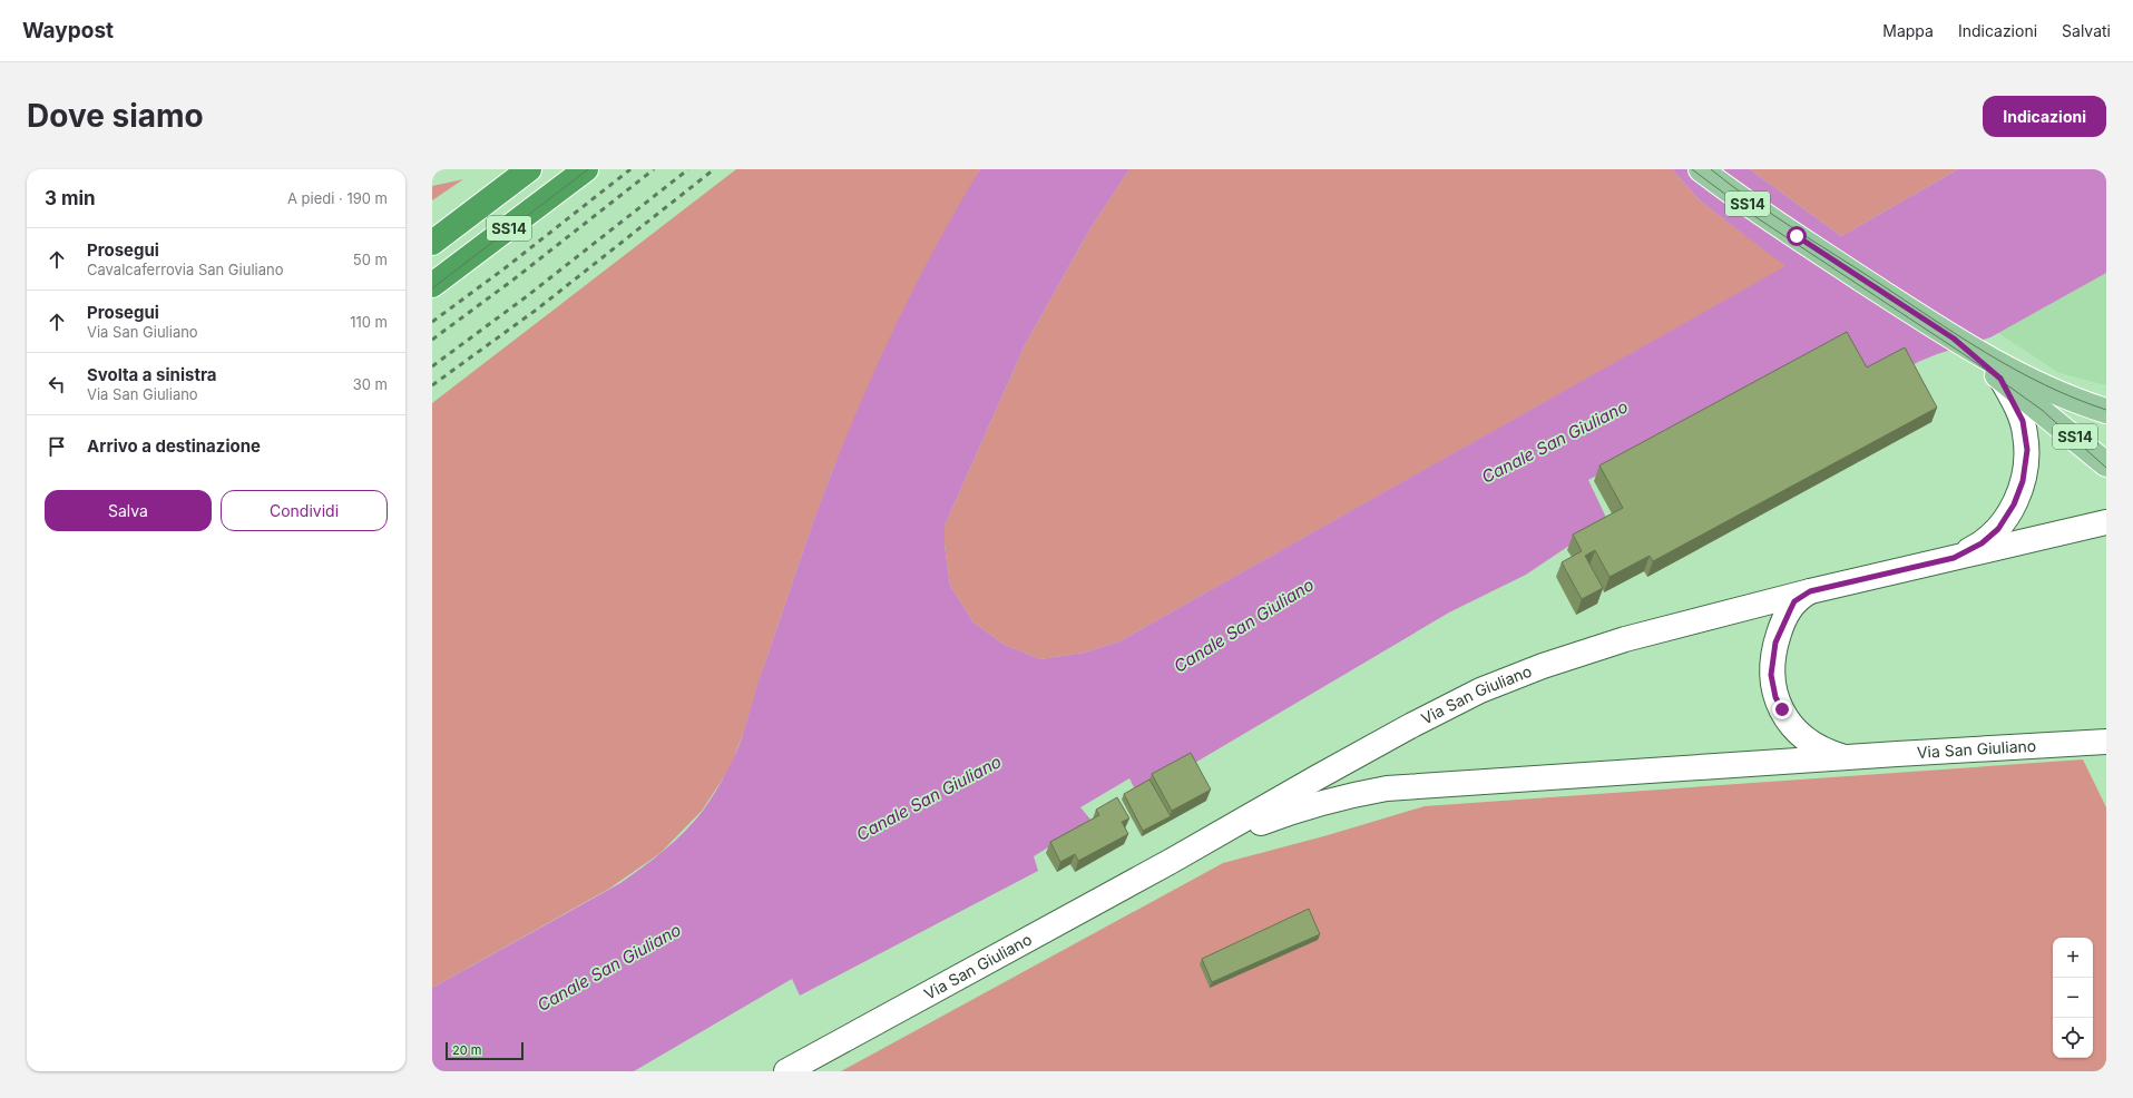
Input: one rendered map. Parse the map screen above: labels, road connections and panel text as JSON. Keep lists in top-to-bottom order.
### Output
{
  "streets": {
    "highway": ["SS14"],
    "main road": ["Via San Giuliano"]
  },
  "crossings": [
    ["SS14", "Via San Giuliano"]
  ],
  "water": ["Canale San Giuliano"],
  "scale_bar": "20 m",
  "page": {
    "header": "Waypost",
    "nav": ["Mappa", "Indicazioni", "Salvati"],
    "buttons": [
      "Indicazioni",
      ["Salva", "Condividi"]
    ],
    "title": "Dove siamo",
    "heading": ["3 min", "A piedi · 190 m"],
    "list": [
      ["Prosegui", "Cavalcaferrovia San Giuliano", "50 m"],
      ["Prosegui", "Via San Giuliano", "110 m"],
      ["Svolta a sinistra", "Via San Giuliano", "30 m"],
      "Arrivo a destinazione"
    ],
    "map_buttons": ["+", "−"],
    "scale": "20 m"
  }
}
